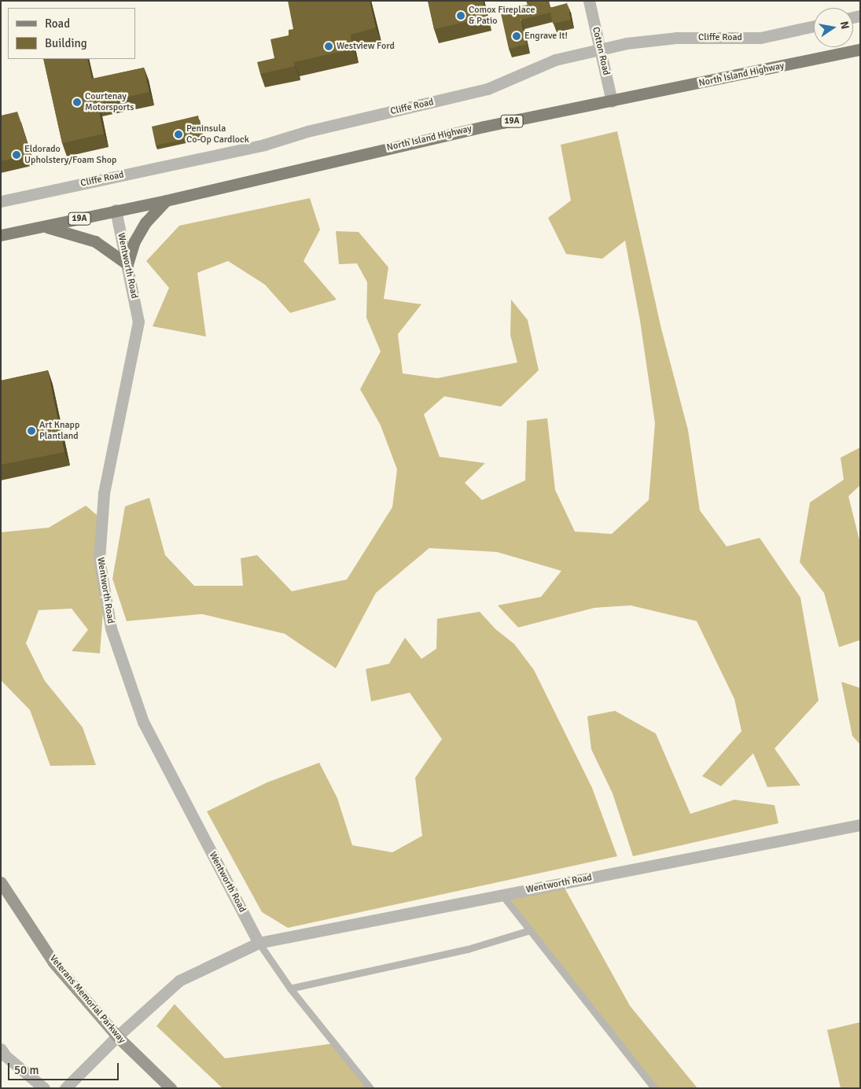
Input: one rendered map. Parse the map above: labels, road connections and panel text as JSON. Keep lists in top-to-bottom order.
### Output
{
  "streets": {
    "main road": ["North Island Highway", "19A", "Veterans Memorial Parkway"],
    "street": ["Cliffe Road", "Cotton Road", "Wentworth Road"]
  },
  "crossings": [
    ["Cliffe Road", "Cotton Road"],
    ["Cotton Road", "North Island Highway"],
    ["North Island Highway", "Wentworth Road"],
    ["Wentworth Road", "Veterans Memorial Parkway"]
  ],
  "places": [
    "Comox Fireplace & Patio",
    "Engrave It!",
    "Westview Ford",
    "Courtenay Motorsports",
    "Peninsula Co-Op Cardlock",
    "Eldorado Upholstery/Foam Shop",
    "Art Knapp Plantland"
  ],
  "legend": ["Road", "Building"],
  "scale_bar": "50 m",
  "north": "right"
}
